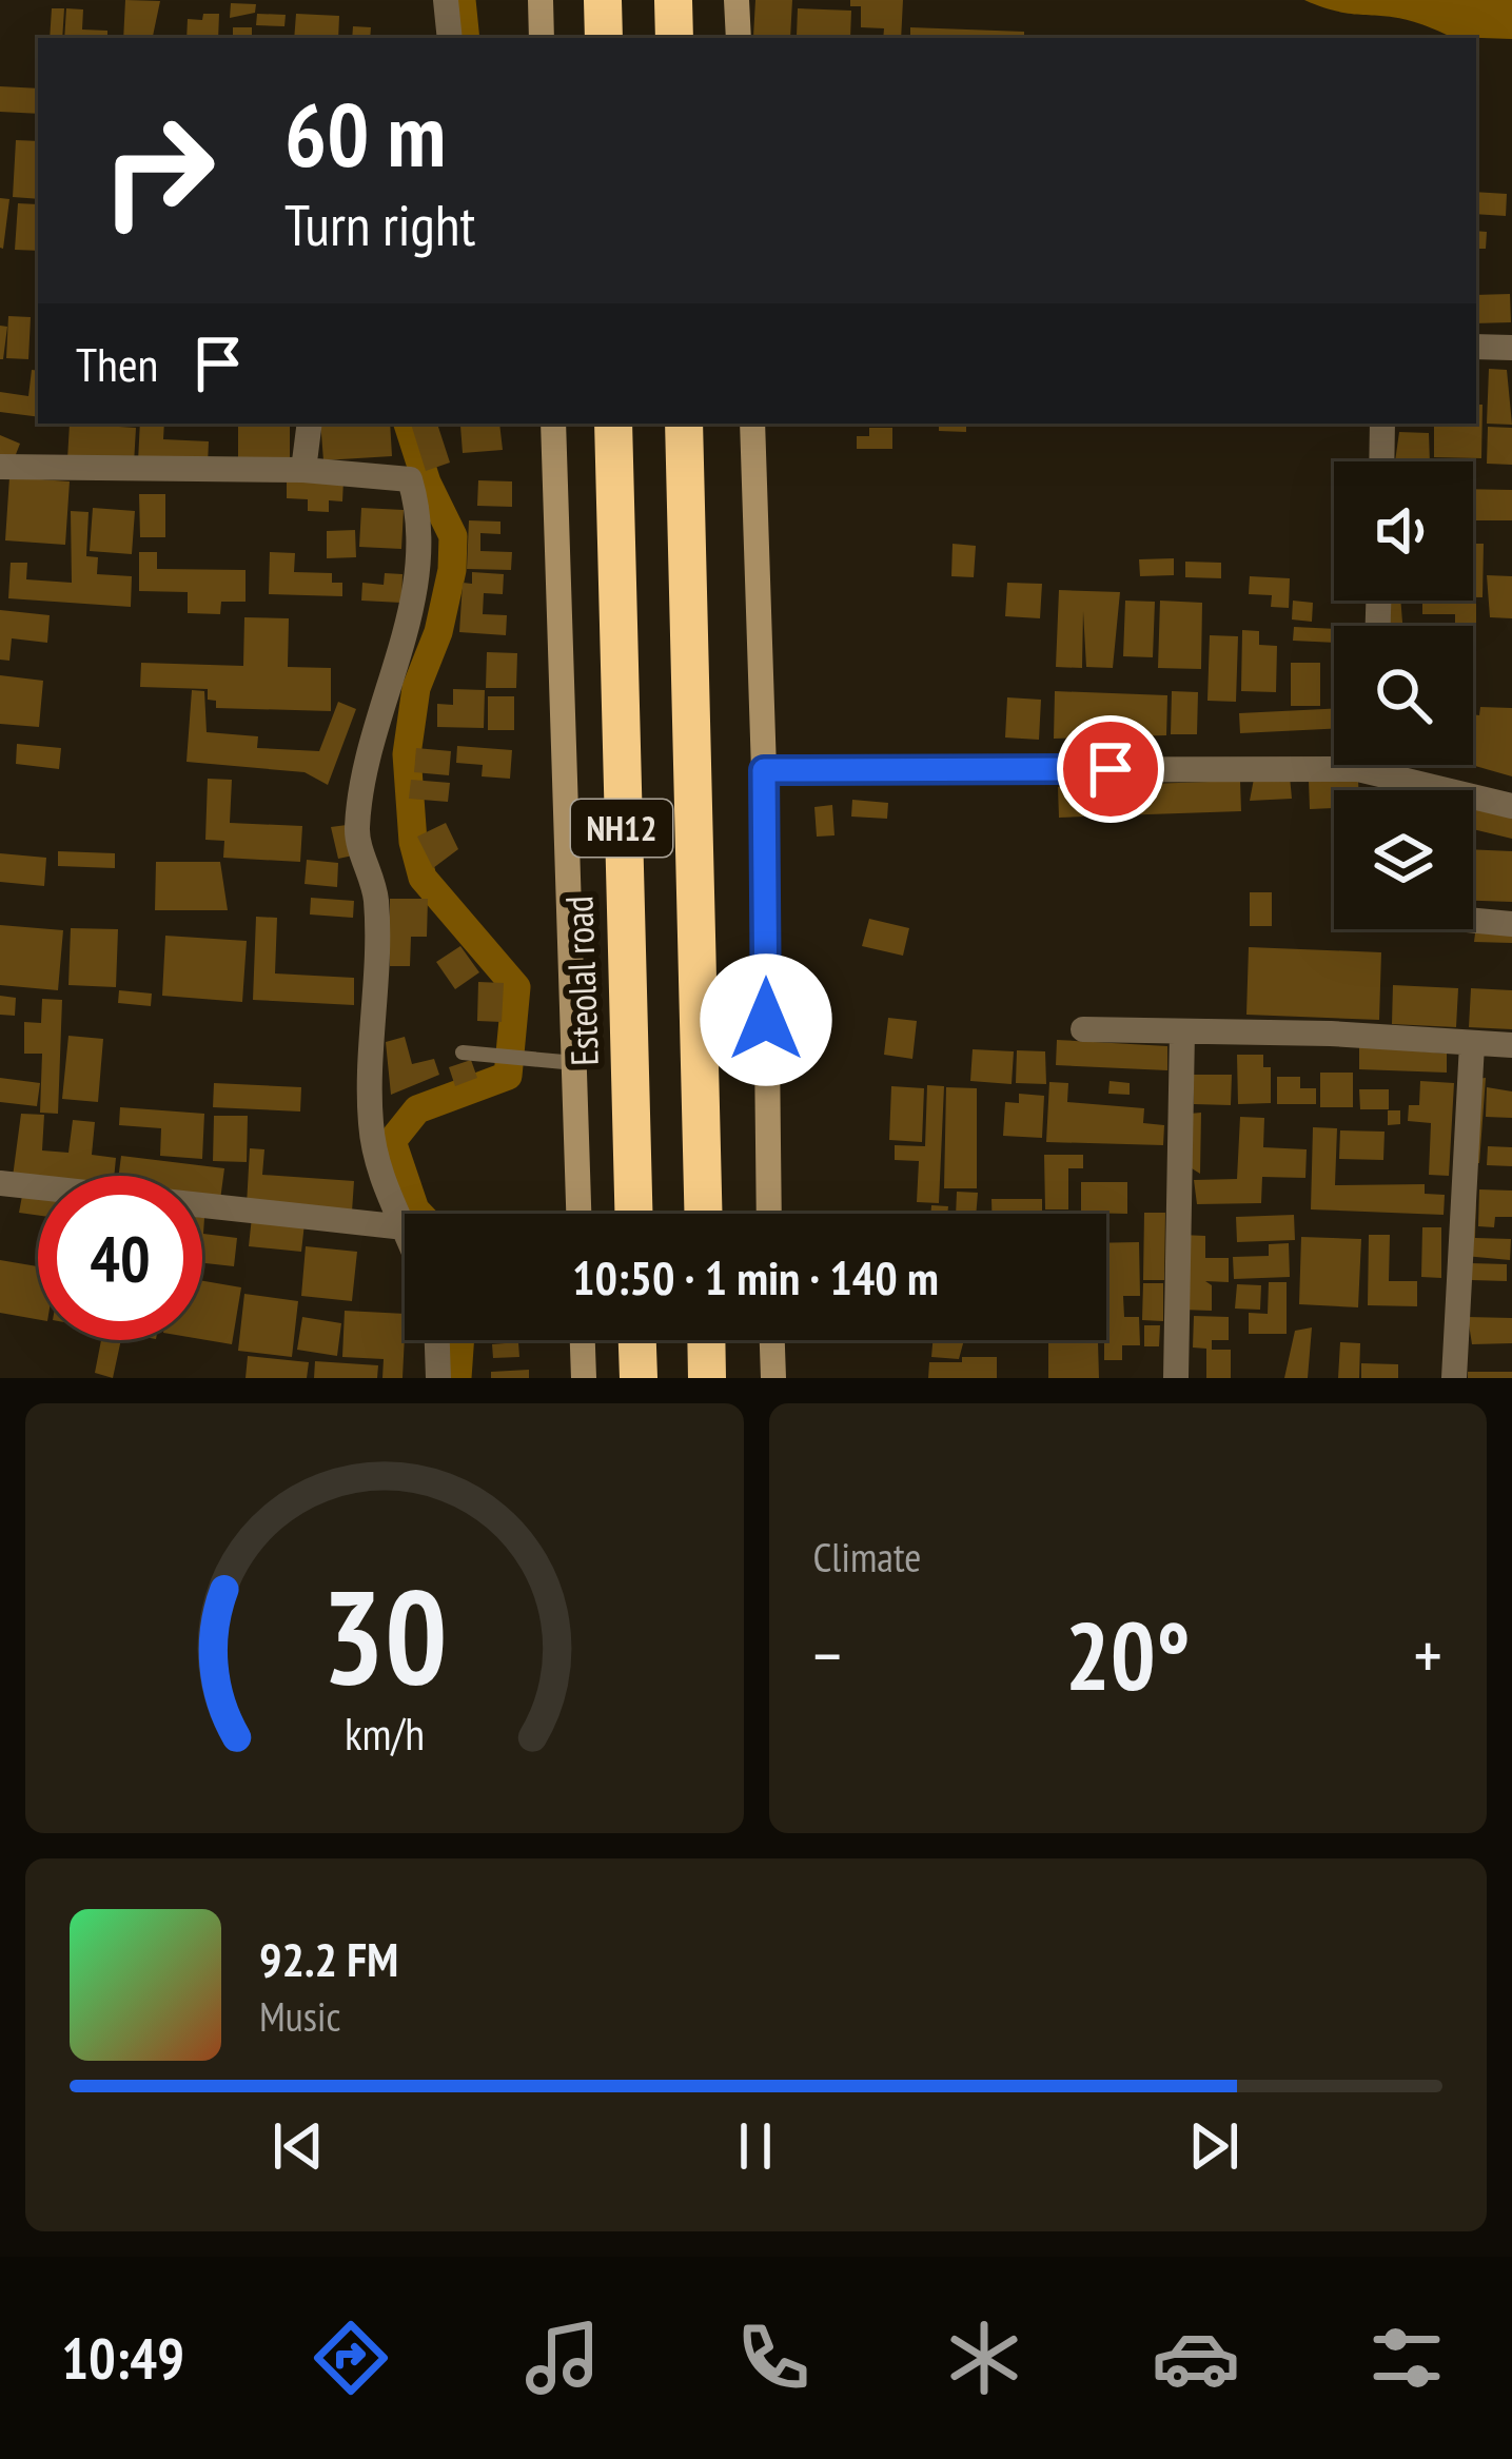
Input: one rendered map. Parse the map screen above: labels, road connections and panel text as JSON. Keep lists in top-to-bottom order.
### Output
{
  "streets": {
    "highway": ["NH12", "Esteolal road"]
  },
  "page": {
    "turn": ["60 m", "Turn right"],
    "then": "Then",
    "limit": "40",
    "trip": "10:50 · 1 min · 140 m",
    "tile": "Climate",
    "heat": ["−", "20°", "+"],
    "song": ["92.2 FM", "Music"],
    "tabs": "10:49",
    "gauge": ["30", "km/h"]
  }
}
